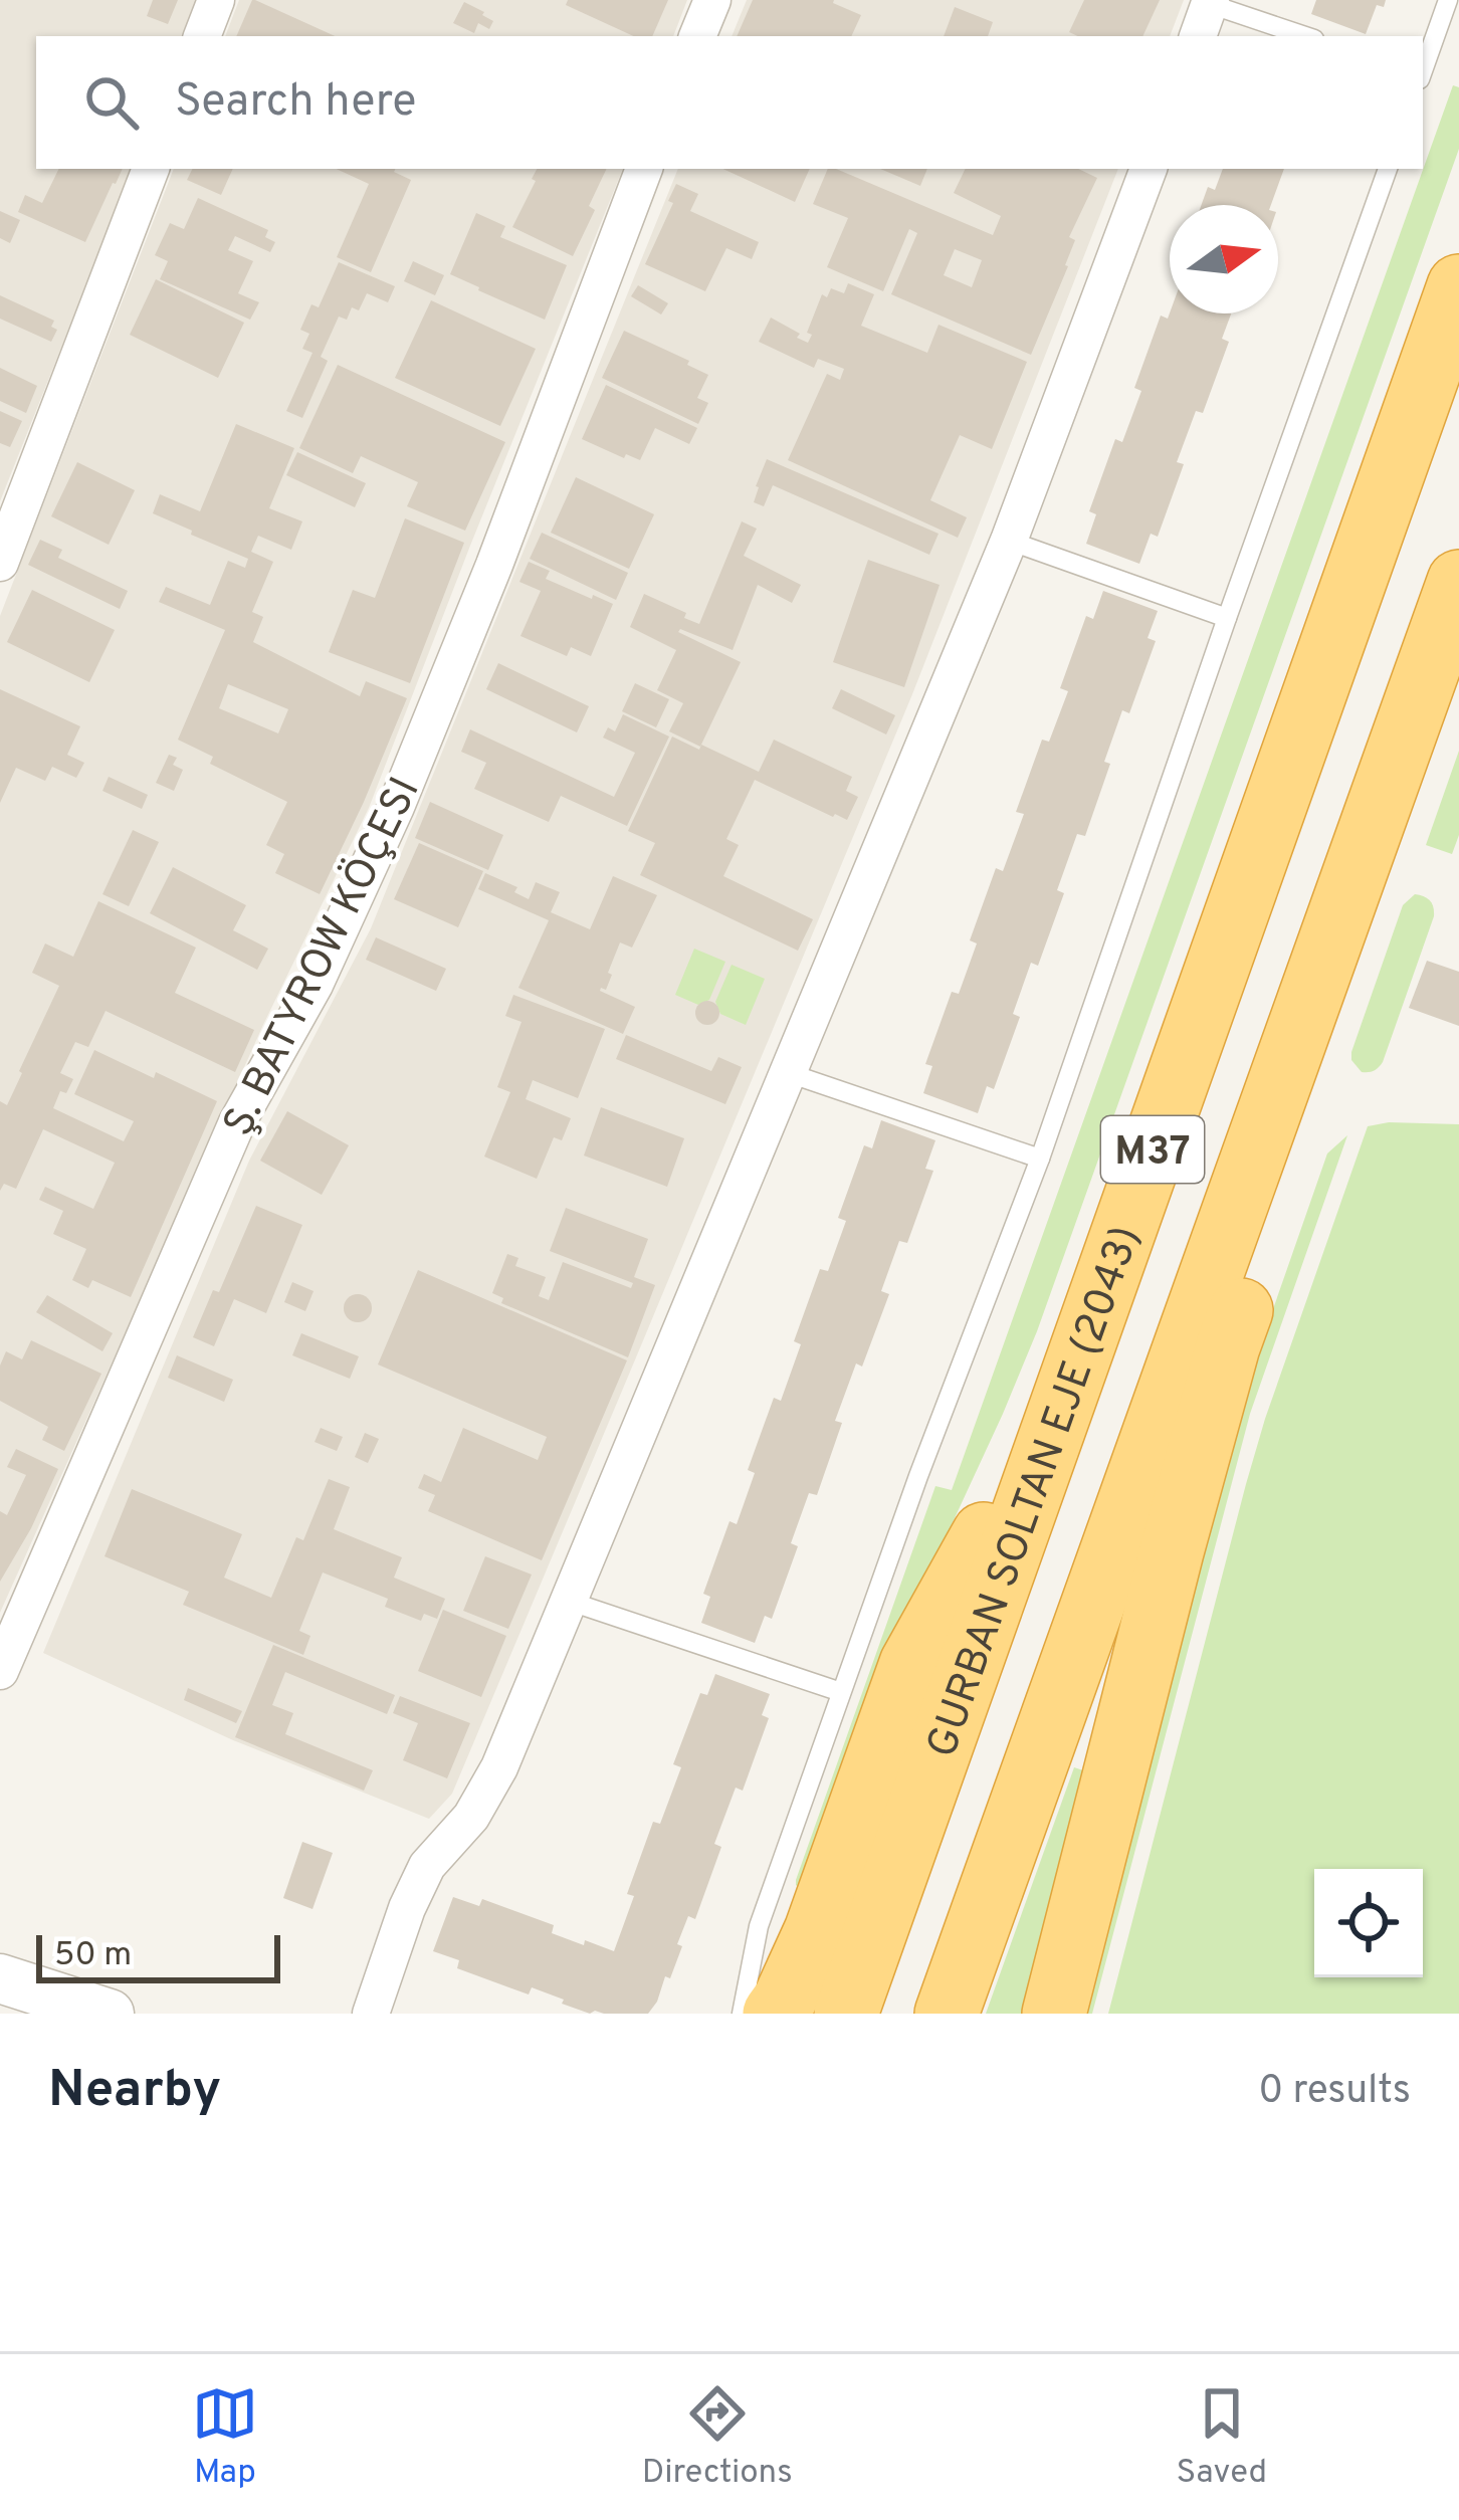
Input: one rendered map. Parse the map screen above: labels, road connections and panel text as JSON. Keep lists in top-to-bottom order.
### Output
{
  "streets": {
    "highway": ["M37", "GURBAN SOLTAN EJE (2043)"],
    "street": ["Ş. BATYROW KÖÇESI"]
  },
  "scale_bar": "50 m",
  "north": "right",
  "page": {
    "search": "Search here",
    "scale": "50 m",
    "heading": ["Nearby", "0 results"],
    "nav": ["Map", "Directions", "Saved"]
  }
}
